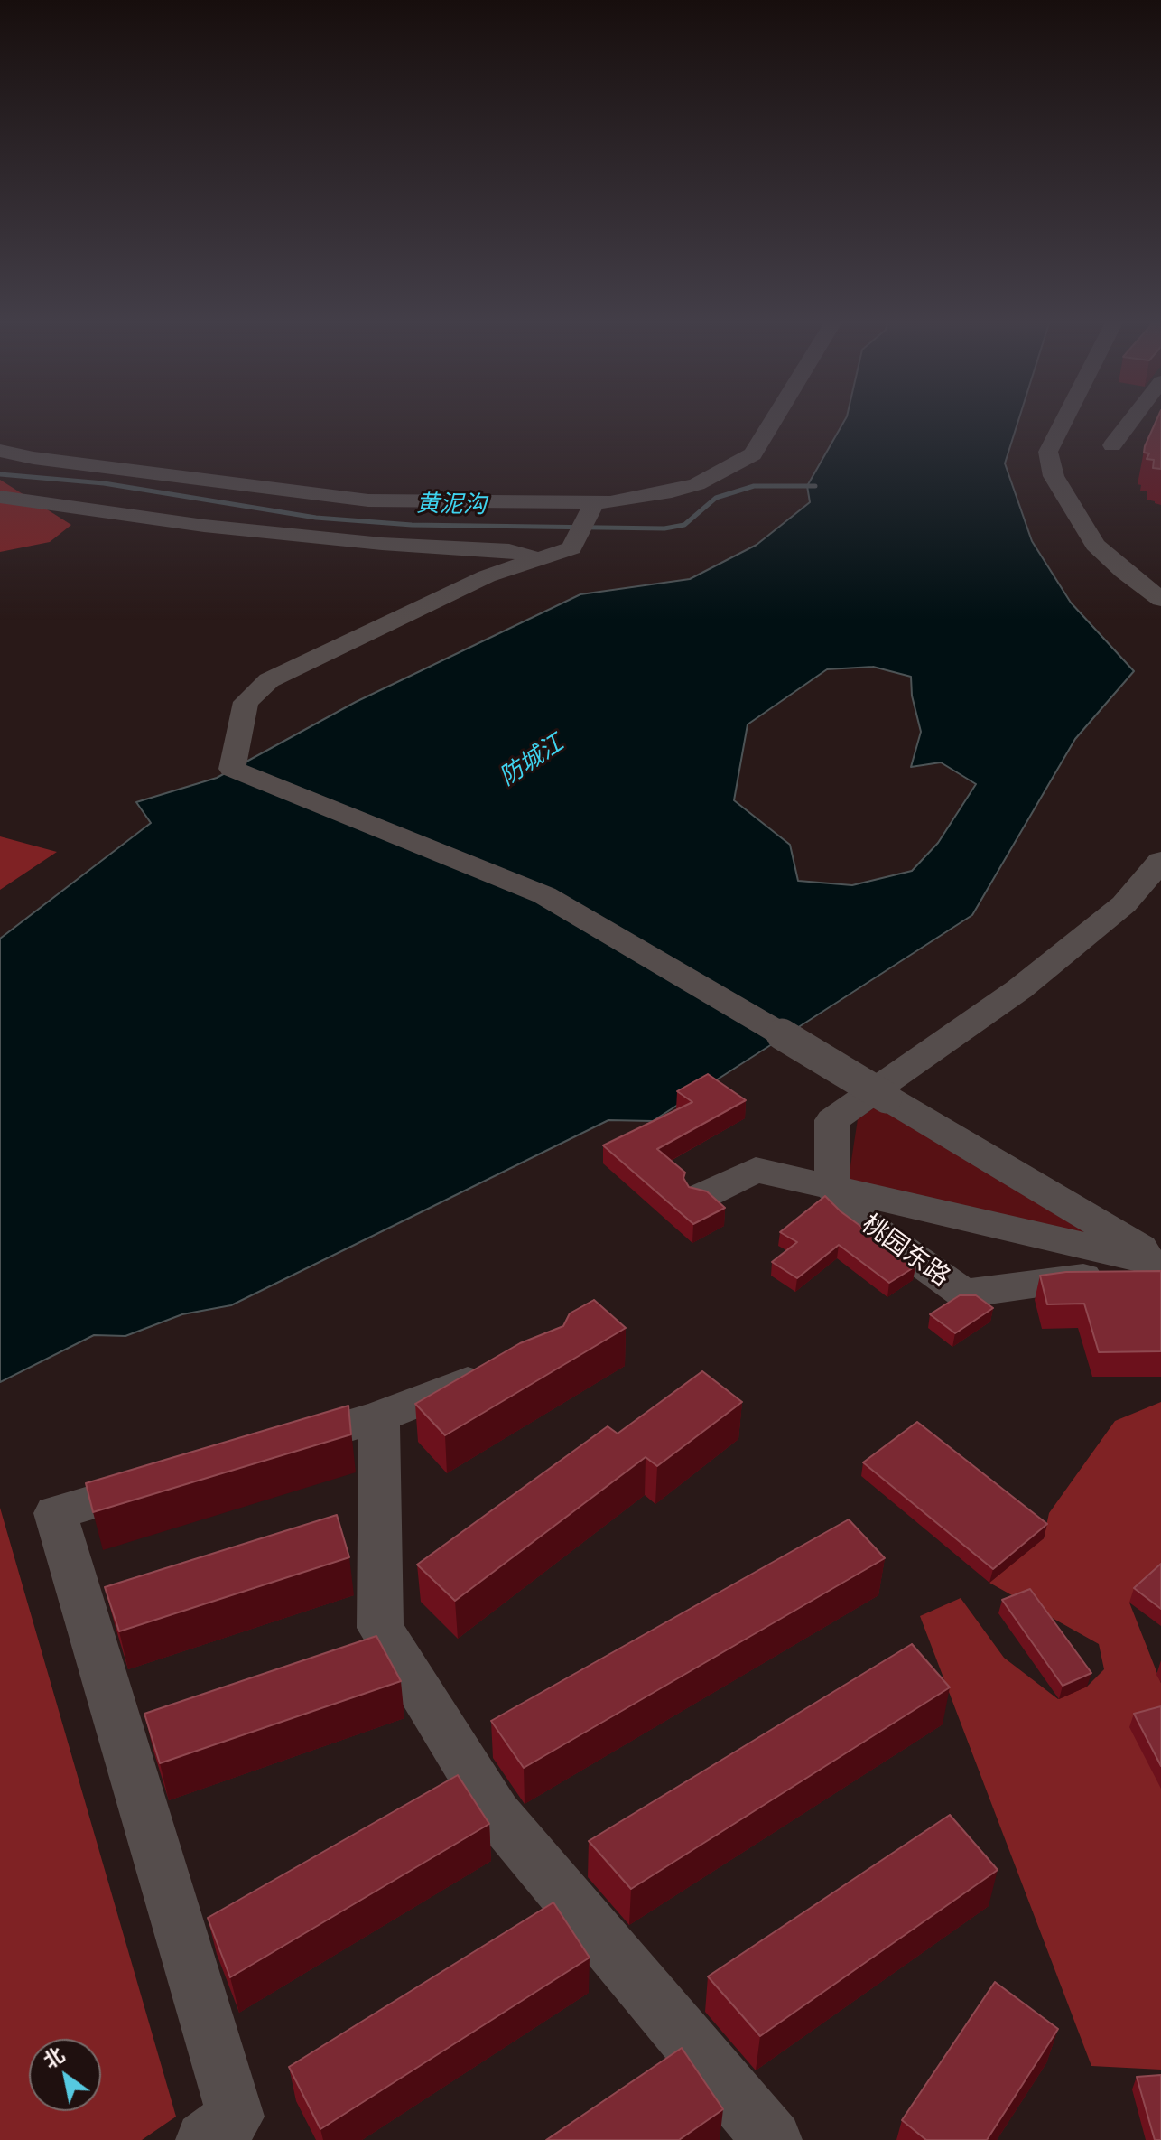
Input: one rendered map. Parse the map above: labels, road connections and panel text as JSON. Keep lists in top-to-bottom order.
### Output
{
  "streets": {
    "street": ["桃园东路"]
  },
  "water": ["黄泥沟", "防城江"],
  "north": "top left"
}
